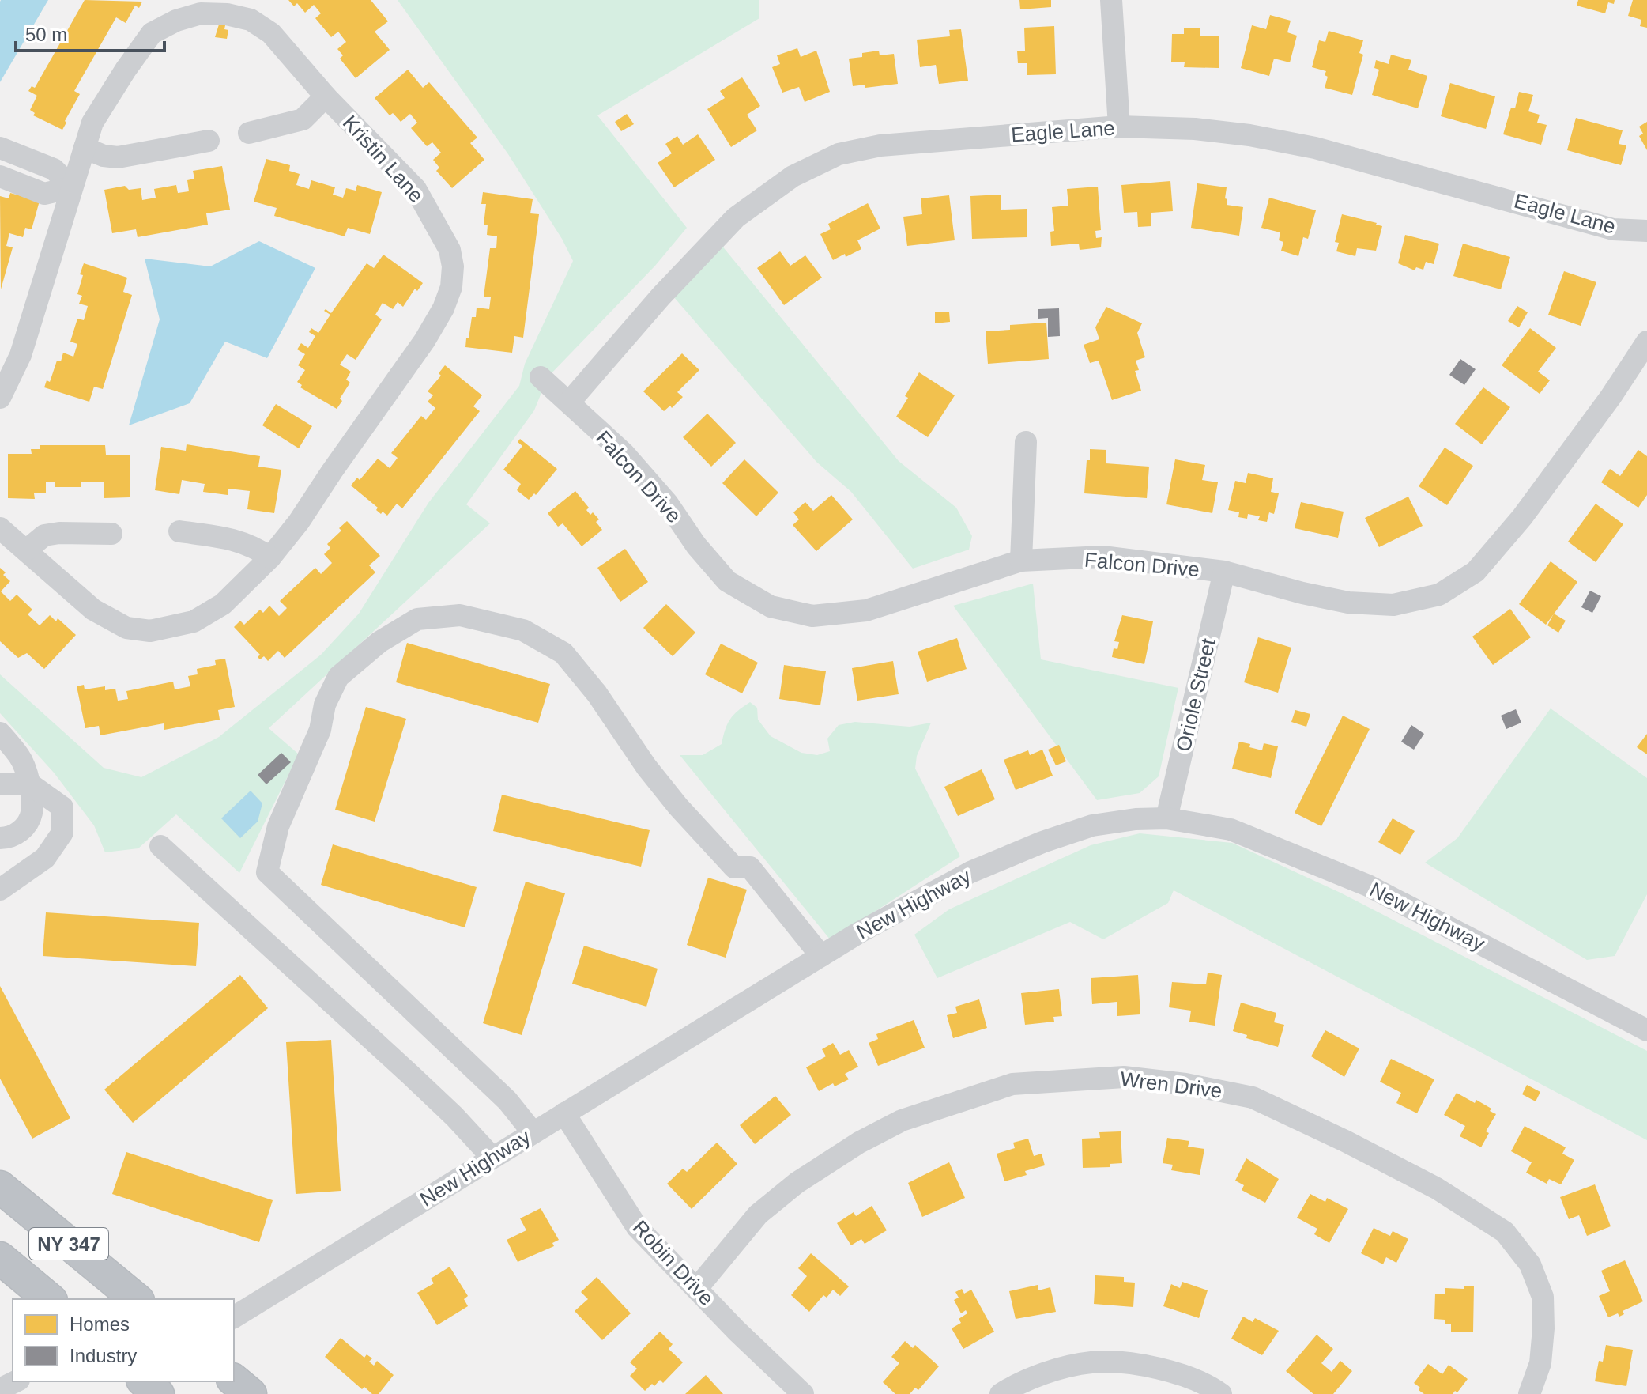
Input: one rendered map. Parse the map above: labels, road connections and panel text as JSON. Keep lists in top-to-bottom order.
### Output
{
  "streets": {
    "highway": ["NY 347"],
    "street": [
      "Eagle Lane",
      "Kristin Lane",
      "Falcon Drive",
      "Oriole Street",
      "New Highway",
      "Wren Drive",
      "Robin Drive"
    ]
  },
  "crossings": [
    ["Eagle Lane", "Falcon Drive"],
    ["Falcon Drive", "Oriole Street"],
    ["Oriole Street", "New Highway"],
    ["New Highway", "Robin Drive"],
    ["Wren Drive", "Robin Drive"]
  ],
  "legend": ["Homes", "Industry"],
  "scale_bar": "50 m"
}
